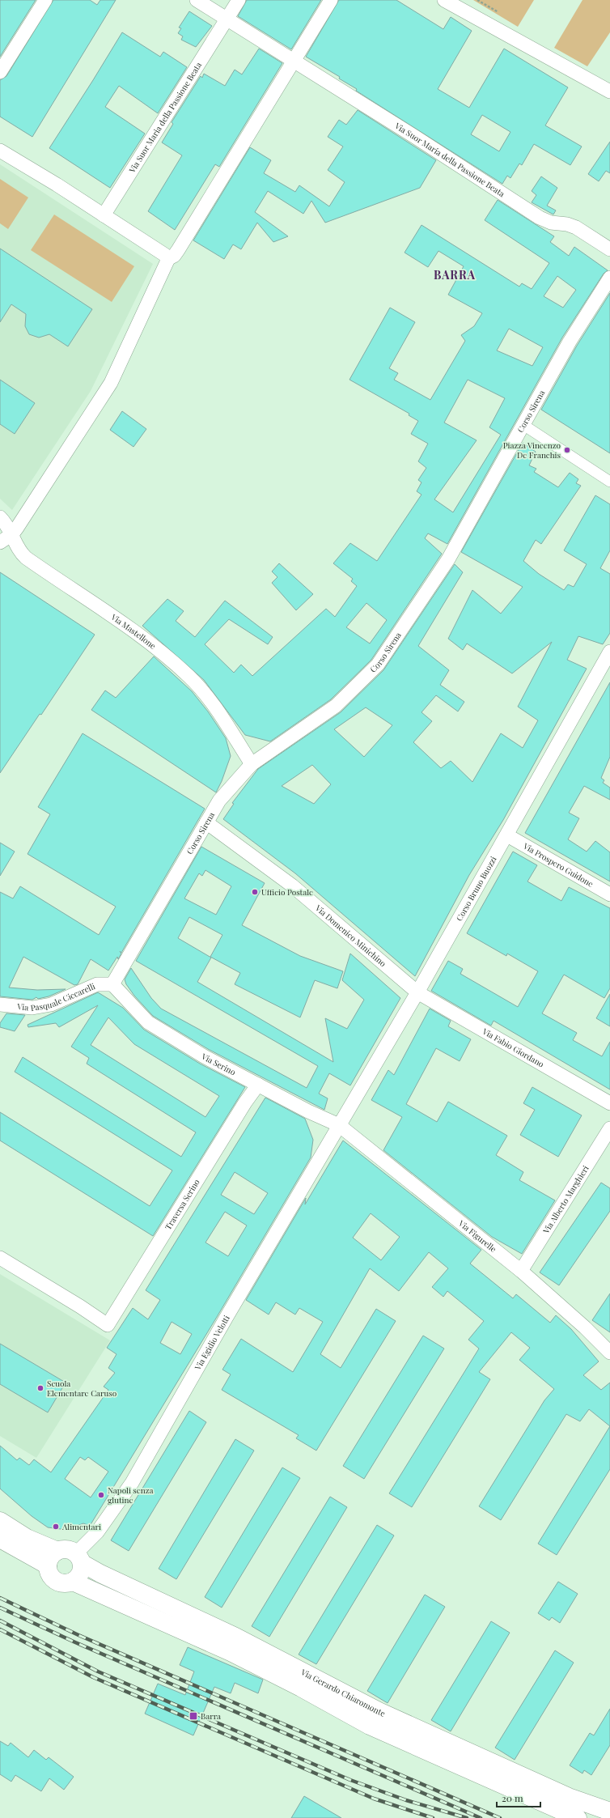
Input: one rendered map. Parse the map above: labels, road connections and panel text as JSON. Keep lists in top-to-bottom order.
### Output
{
  "streets": {
    "street": [
      "Via Suor Maria della Passione Beata",
      "Corso Sirena",
      "Via Mastellone",
      "Via Prospero Guidone",
      "Corso Bruno Buozzi",
      "Via Domenico Minichino",
      "Via Pasquale Ciccarelli",
      "Via Fabio Giordano",
      "Via Serino",
      "Via Alberto Marghieri",
      "Traversa Serino",
      "Via Figurelle",
      "Via Egidio Velotti",
      "Via Gerardo Chiaromonte"
    ]
  },
  "crossings": [
    ["Corso Sirena", "Via Mastellone"],
    ["Corso Sirena", "Via Domenico Minichino"],
    ["Corso Sirena", "Via Pasquale Ciccarelli"],
    ["Corso Sirena", "Via Serino"],
    ["Via Prospero Guidone", "Corso Bruno Buozzi"],
    ["Corso Bruno Buozzi", "Via Domenico Minichino"],
    ["Corso Bruno Buozzi", "Via Fabio Giordano"],
    ["Corso Bruno Buozzi", "Via Serino"],
    ["Corso Bruno Buozzi", "Via Figurelle"],
    ["Corso Bruno Buozzi", "Via Egidio Velotti"],
    ["Via Domenico Minichino", "Via Fabio Giordano"],
    ["Via Pasquale Ciccarelli", "Via Serino"],
    ["Via Serino", "Traversa Serino"],
    ["Via Serino", "Via Figurelle"],
    ["Via Serino", "Via Egidio Velotti"],
    ["Via Alberto Marghieri", "Via Figurelle"],
    ["Via Figurelle", "Via Egidio Velotti"],
    ["Via Egidio Velotti", "Via Gerardo Chiaromonte"]
  ],
  "districts": ["BARRA"],
  "places": {
    "other": [
      "Piazza Vincenzo De Franchis",
      "Ufficio Postale",
      "Scuola Elementare Caruso",
      "Napoli senza glutine",
      "Alimentari"
    ],
    "transit": ["Barra"]
  },
  "scale_bar": "20 m"
}
